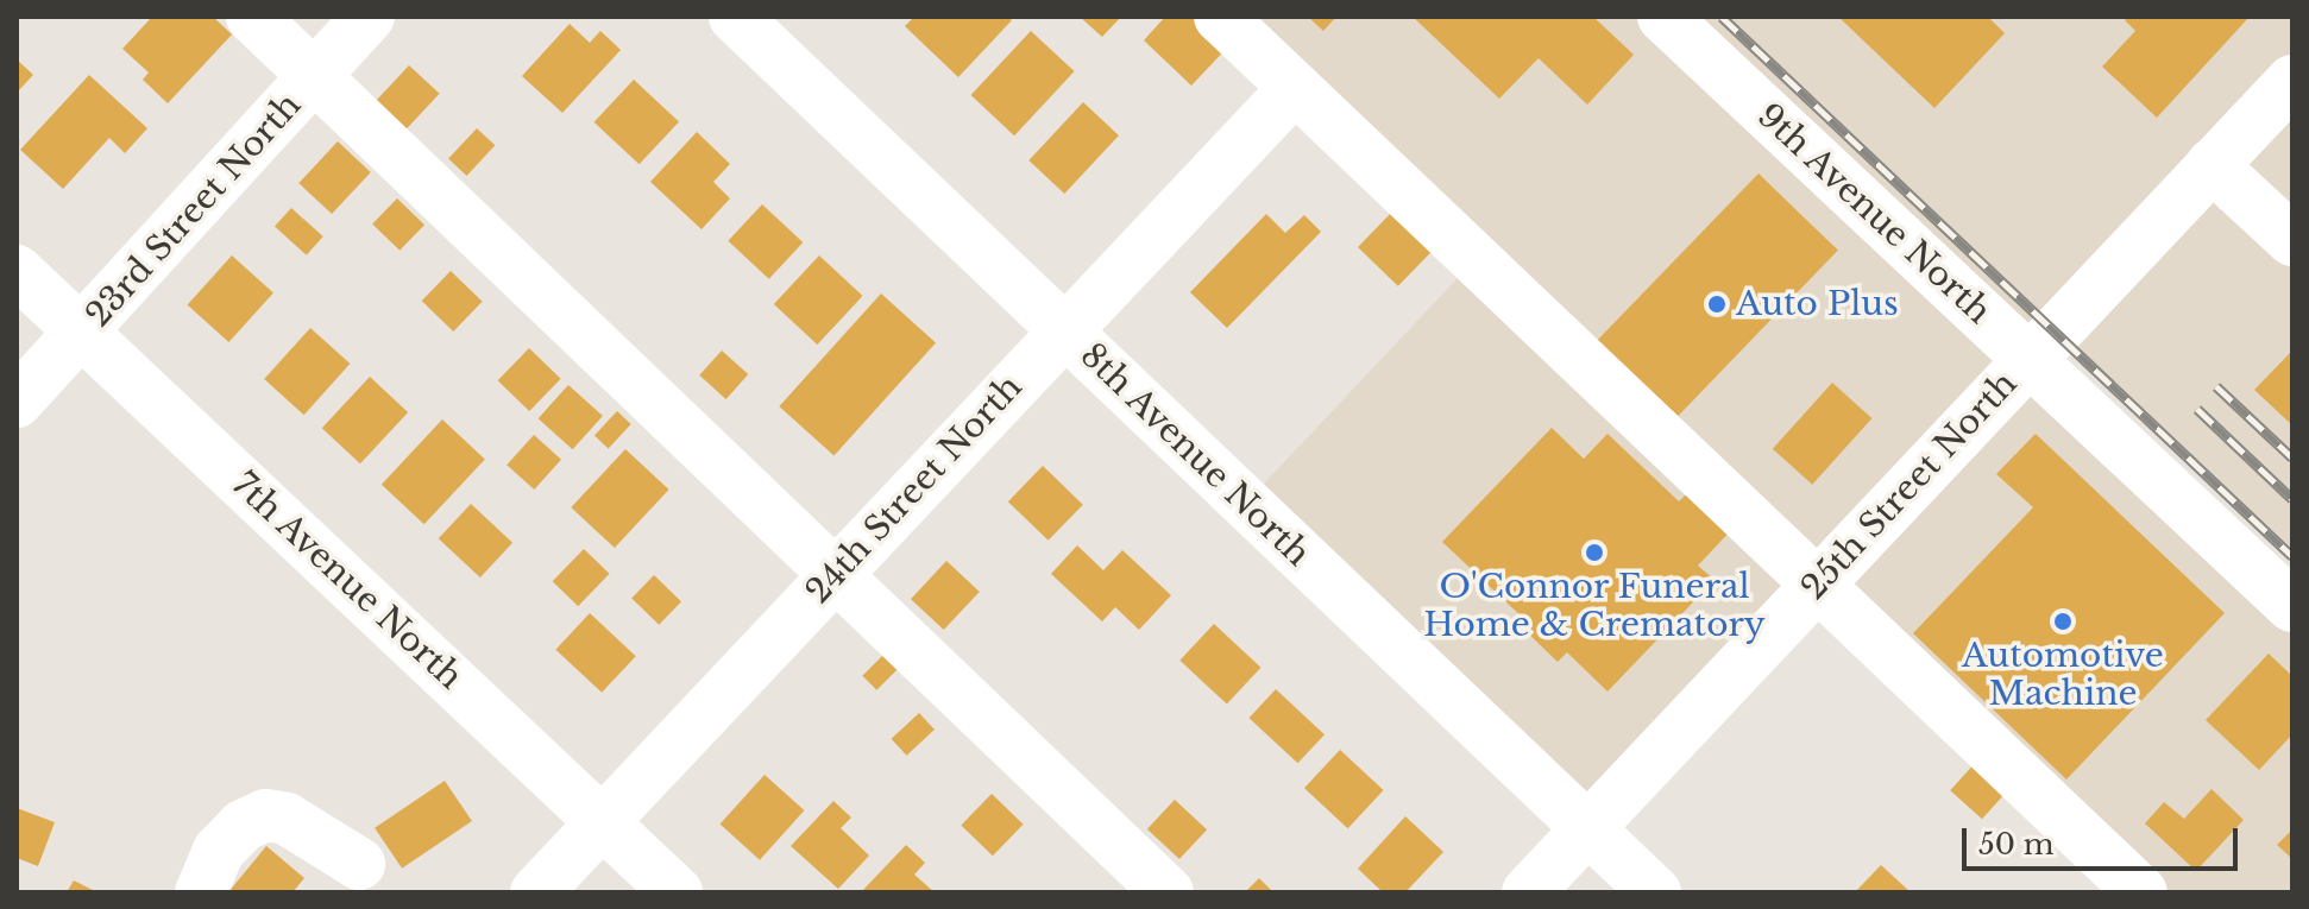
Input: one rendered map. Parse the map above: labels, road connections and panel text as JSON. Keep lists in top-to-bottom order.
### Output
{
  "streets": {
    "street": [
      "23rd Street North",
      "9th Avenue North",
      "8th Avenue North",
      "25th Street North",
      "24th Street North",
      "7th Avenue North"
    ]
  },
  "crossings": [
    ["23rd Street North", "7th Avenue North"],
    ["9th Avenue North", "25th Street North"],
    ["8th Avenue North", "25th Street North"],
    ["8th Avenue North", "24th Street North"],
    ["24th Street North", "7th Avenue North"]
  ],
  "places": ["Auto Plus", "O'Connor Funeral Home & Crematory", "Automotive Machine"],
  "scale_bar": "50 m"
}
